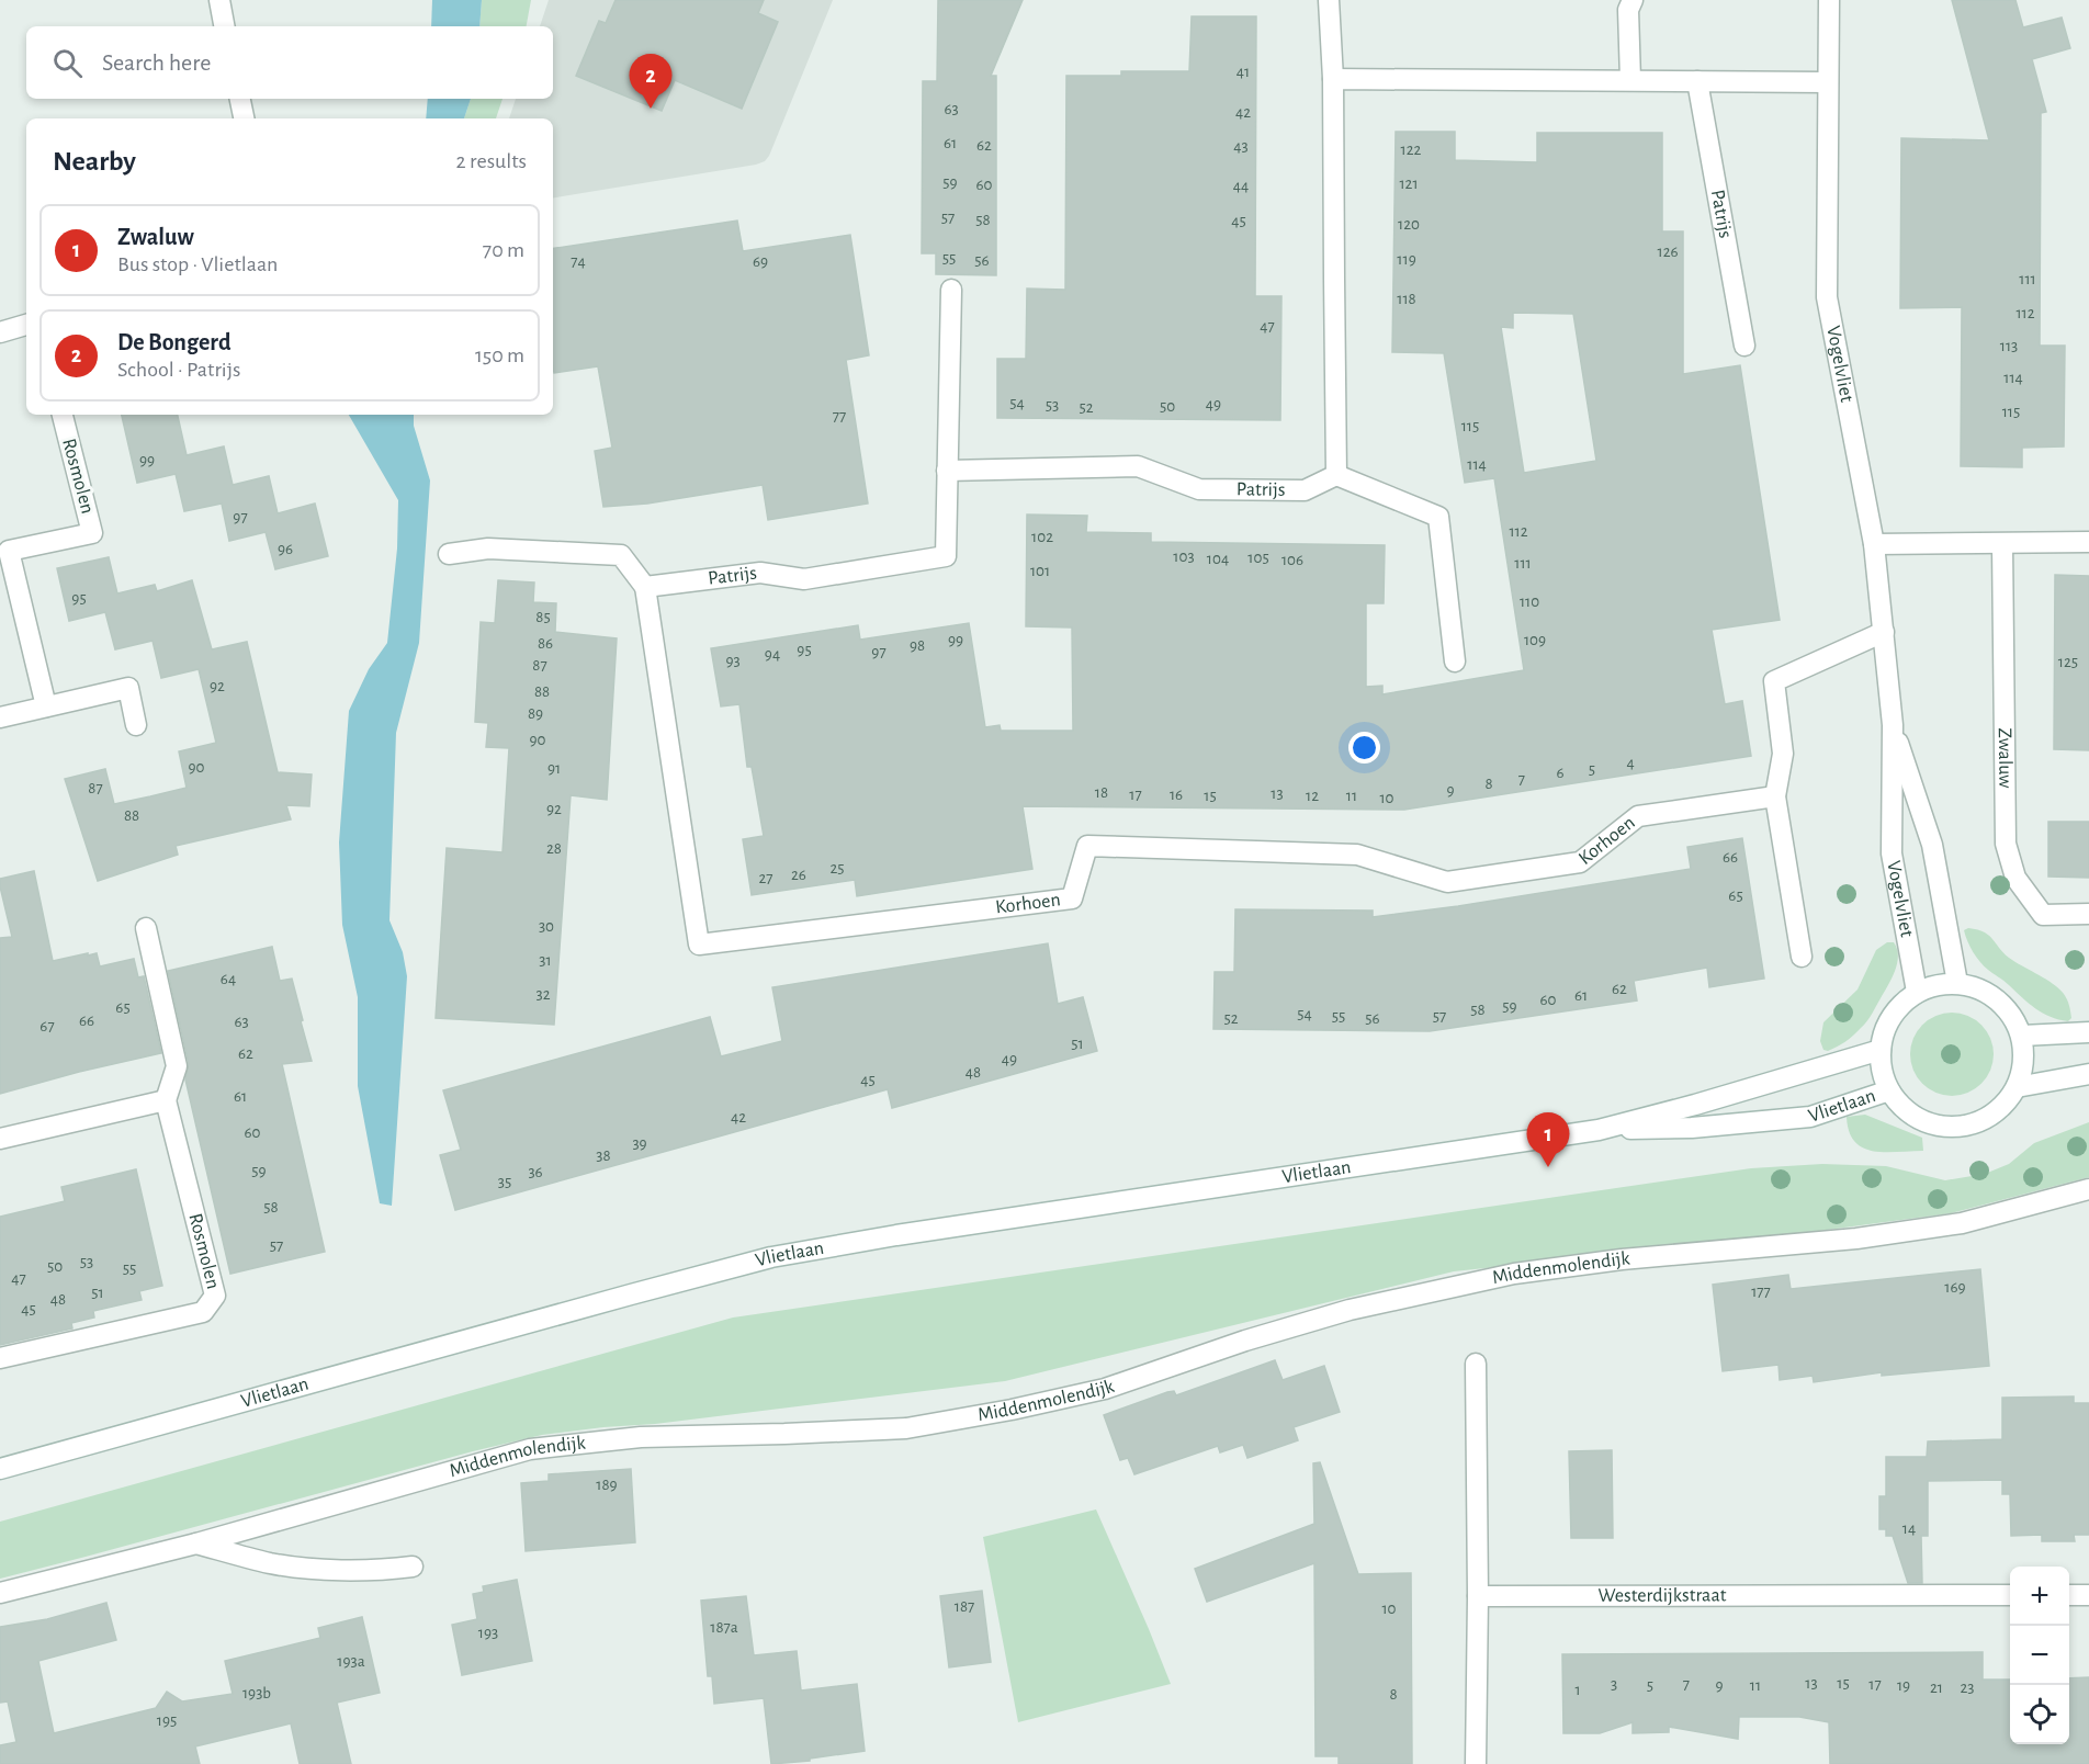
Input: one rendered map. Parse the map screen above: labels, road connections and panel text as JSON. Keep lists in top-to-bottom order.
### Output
{
  "streets": {
    "street": [
      "Patrijs",
      "Vogelvliet",
      "Rosmolen",
      "Zwaluw",
      "Korhoen",
      "Vlietlaan",
      "Middenmolendijk",
      "Westerdijkstraat"
    ]
  },
  "crossings": [
    ["Patrijs", "Korhoen"],
    ["Vogelvliet", "Vlietlaan"]
  ],
  "house_numbers": [
    "41",
    "63",
    "42",
    "61",
    "62",
    "43",
    "122",
    "59",
    "121",
    "60",
    "44",
    "57",
    "58",
    "45",
    "120",
    "126",
    "55",
    "119",
    "56",
    "74",
    "69",
    "111",
    "118",
    "112",
    "47",
    "113",
    "114",
    "54",
    "49",
    "53",
    "50",
    "52",
    "115",
    "77",
    "115",
    "99",
    "114",
    "97",
    "112",
    "102",
    "96",
    "103",
    "105",
    "104",
    "106",
    "111",
    "101",
    "95",
    "110",
    "85",
    "99",
    "109",
    "86",
    "98",
    "95",
    "97",
    "94",
    "93",
    "125",
    "87",
    "92",
    "88",
    "89",
    "90",
    "4",
    "90",
    "91",
    "5",
    "6",
    "7",
    "8",
    "87",
    "9",
    "18",
    "13",
    "17",
    "16",
    "15",
    "12",
    "11",
    "10",
    "92",
    "88",
    "28",
    "66",
    "25",
    "26",
    "27",
    "65",
    "30",
    "31",
    "64",
    "62",
    "32",
    "61",
    "60",
    "59",
    "65",
    "58",
    "54",
    "55",
    "57",
    "52",
    "56",
    "66",
    "63",
    "67",
    "51",
    "62",
    "49",
    "48",
    "45",
    "61",
    "42",
    "60",
    "39",
    "38",
    "59",
    "36",
    "35",
    "58",
    "57",
    "53",
    "50",
    "55",
    "47",
    "169",
    "177",
    "51",
    "48",
    "45",
    "189",
    "14",
    "187",
    "10",
    "187a",
    "193",
    "193a",
    "13",
    "15",
    "3",
    "7",
    "17",
    "5",
    "9",
    "11",
    "19",
    "21",
    "23",
    "1",
    "193b",
    "8",
    "195"
  ],
  "page": {
    "search": "Search here",
    "pins": ["2", "1"],
    "heading": ["Nearby", "2 results"],
    "list": [
      {
        "mark": "1",
        "name": "Zwaluw",
        "note": "Bus stop · Vlietlaan",
        "value": "70 m"
      },
      {
        "mark": "2",
        "name": "De Bongerd",
        "note": "School · Patrijs",
        "value": "150 m"
      }
    ],
    "map_buttons": ["+", "−"]
  }
}
